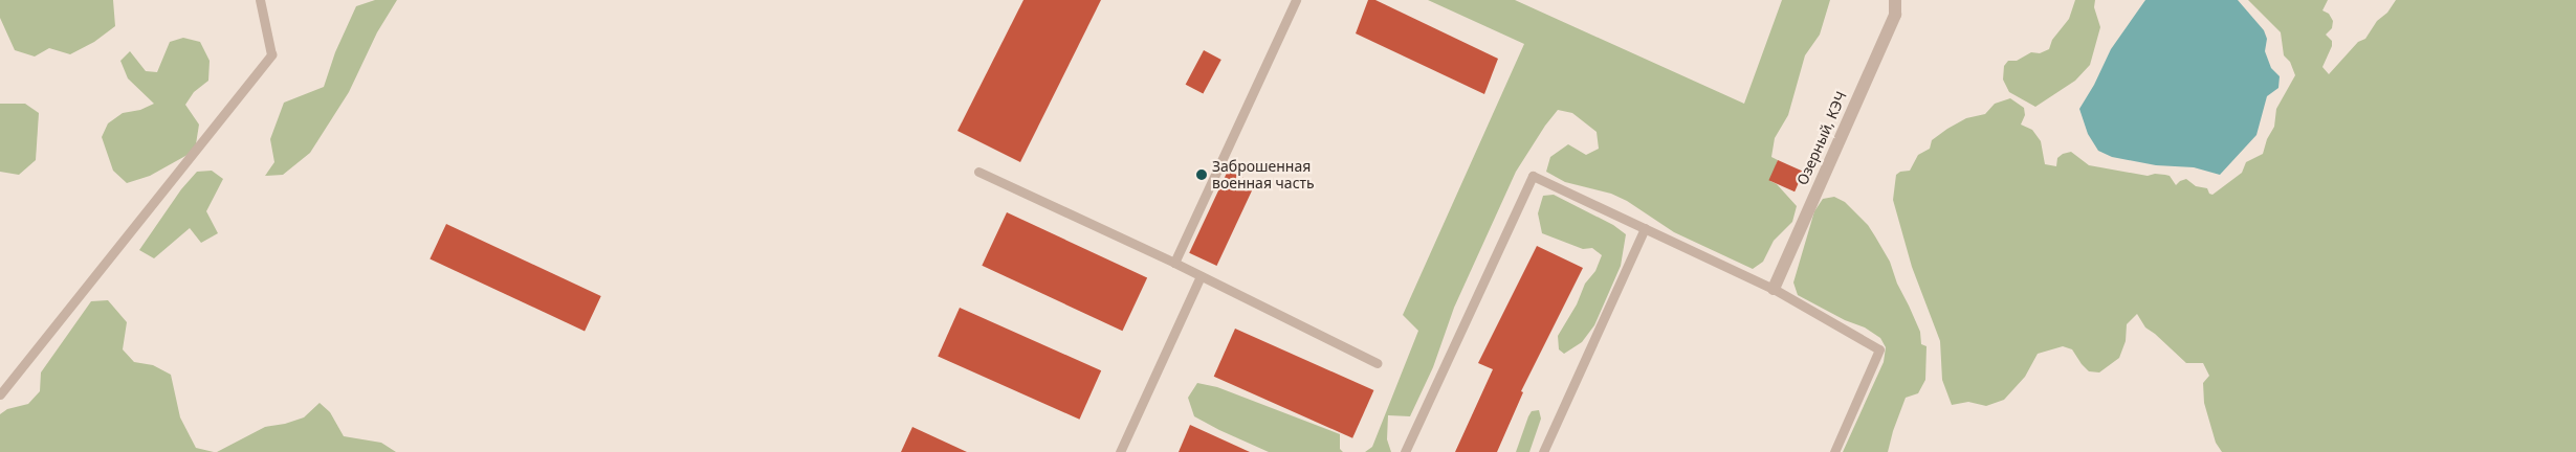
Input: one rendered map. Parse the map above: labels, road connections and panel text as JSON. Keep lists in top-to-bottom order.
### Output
{
  "streets": {
    "street": ["Озерный, КЭЧ"]
  },
  "places": ["Заброшенная военная часть"]
}
